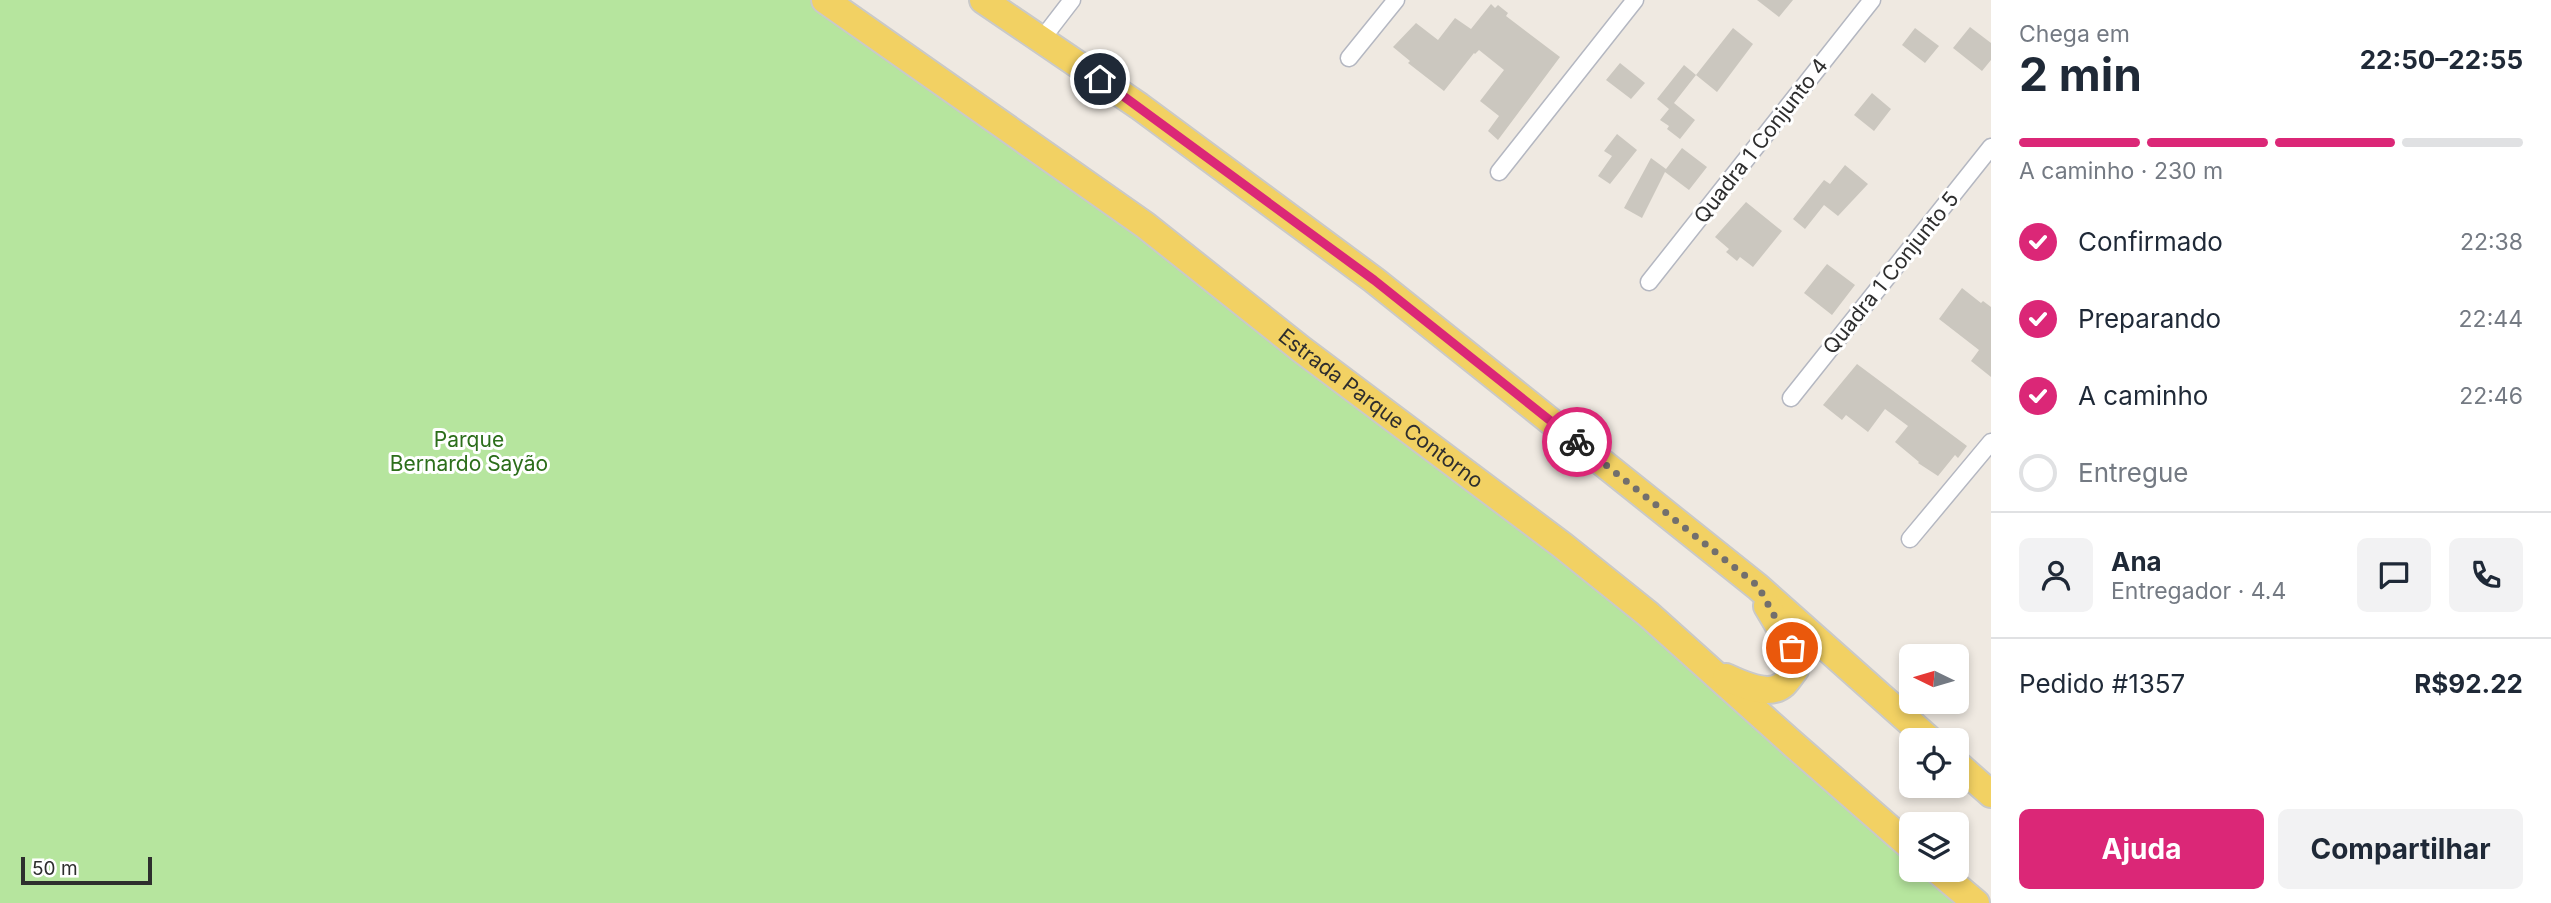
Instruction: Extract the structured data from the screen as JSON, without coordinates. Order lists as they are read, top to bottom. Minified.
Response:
{"streets":{"main road":["Estrada Parque Contorno"],"street":["Quadra 1 Conjunto 4","Quadra 1 Conjunto 5"]},"parks":["Parque Bernardo Sayão"],"scale_bar":"50 m","north":"left","page":{"heading":["2 min","Chega em","22:50–22:55"],"panel":["Ana","Entregador · 4.4","Pedido #1357","R$92.22"],"bar":"A caminho · 230 m","list":[["Confirmado","22:38"],["Preparando","22:44"],["A caminho","22:46"],"Entregue"],"buttons":["Ajuda","Compartilhar"],"scale":"50 m"}}
